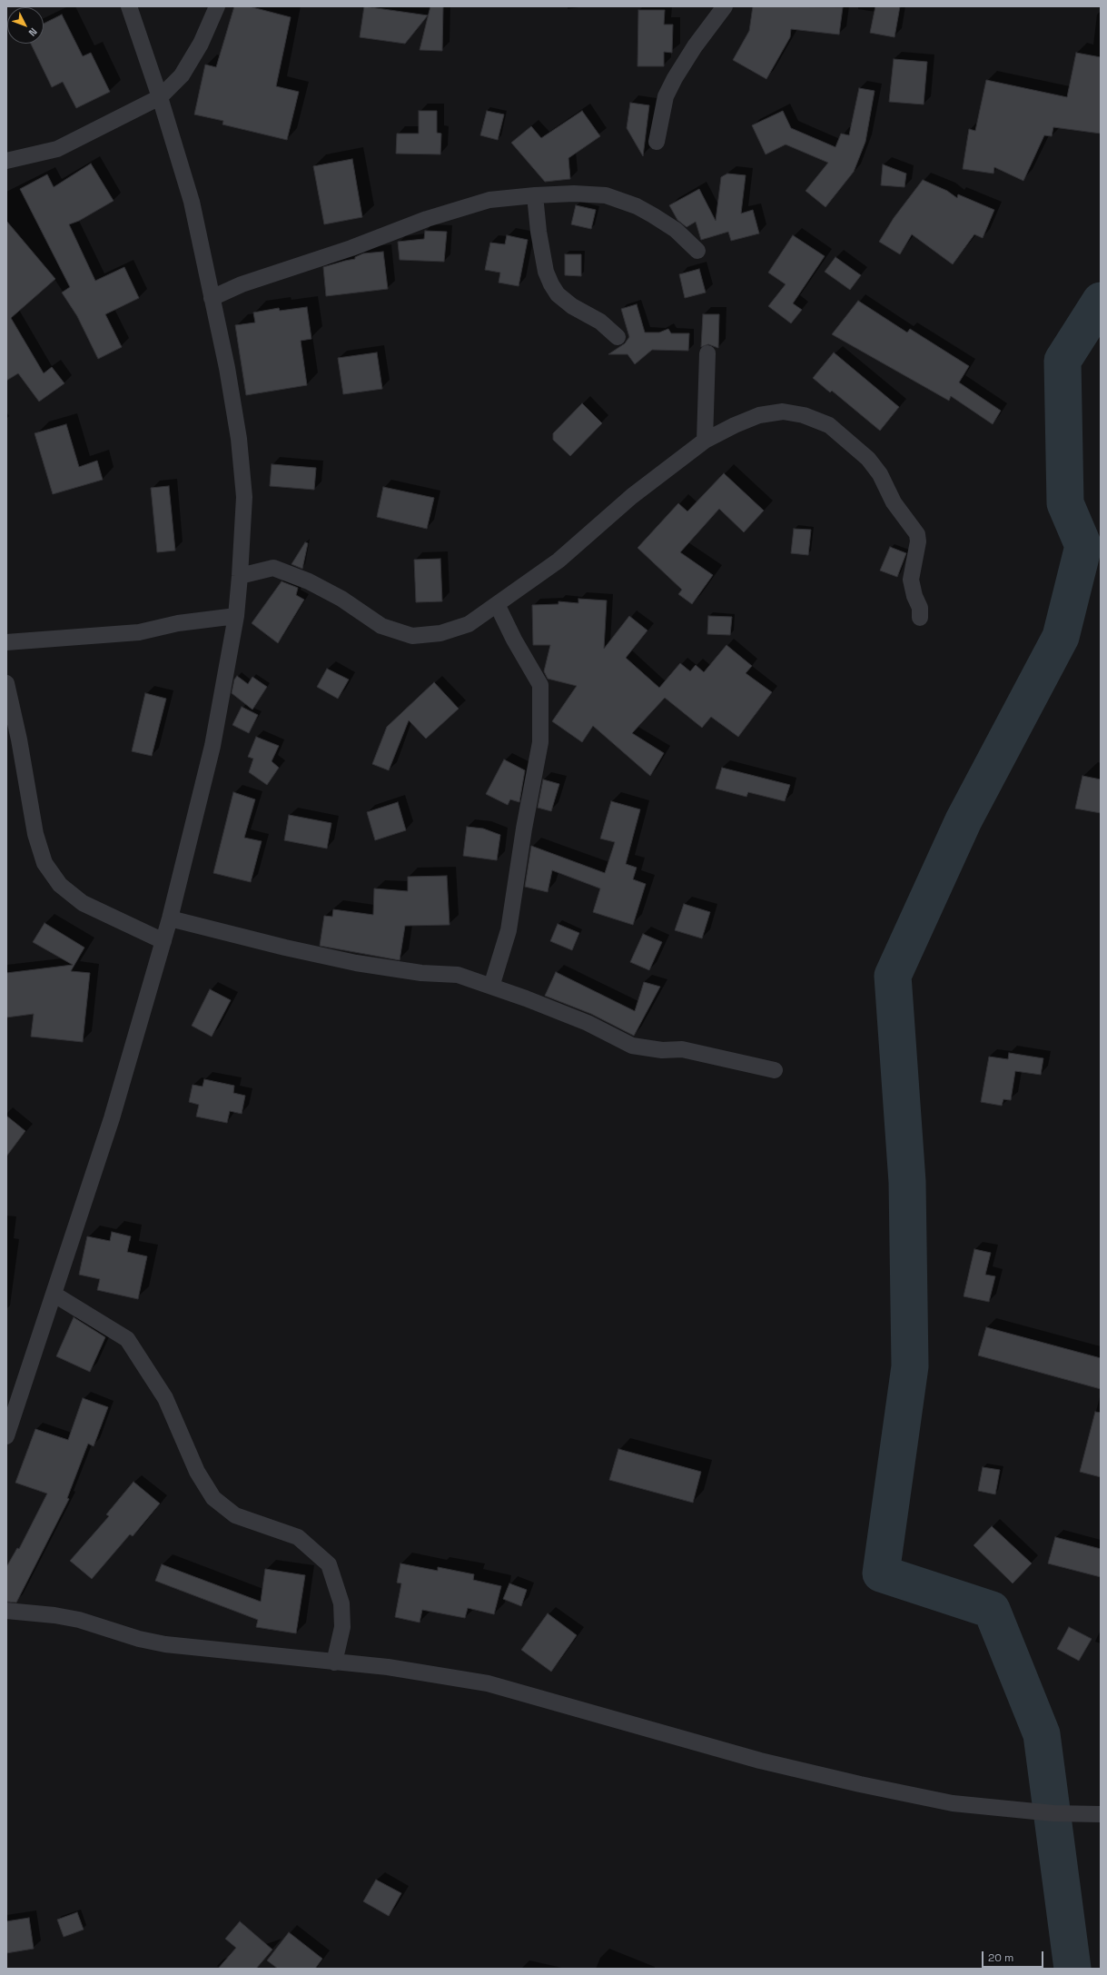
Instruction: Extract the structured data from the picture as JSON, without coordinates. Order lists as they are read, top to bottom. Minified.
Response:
{"scale_bar":"20 m","north":"bottom right"}
